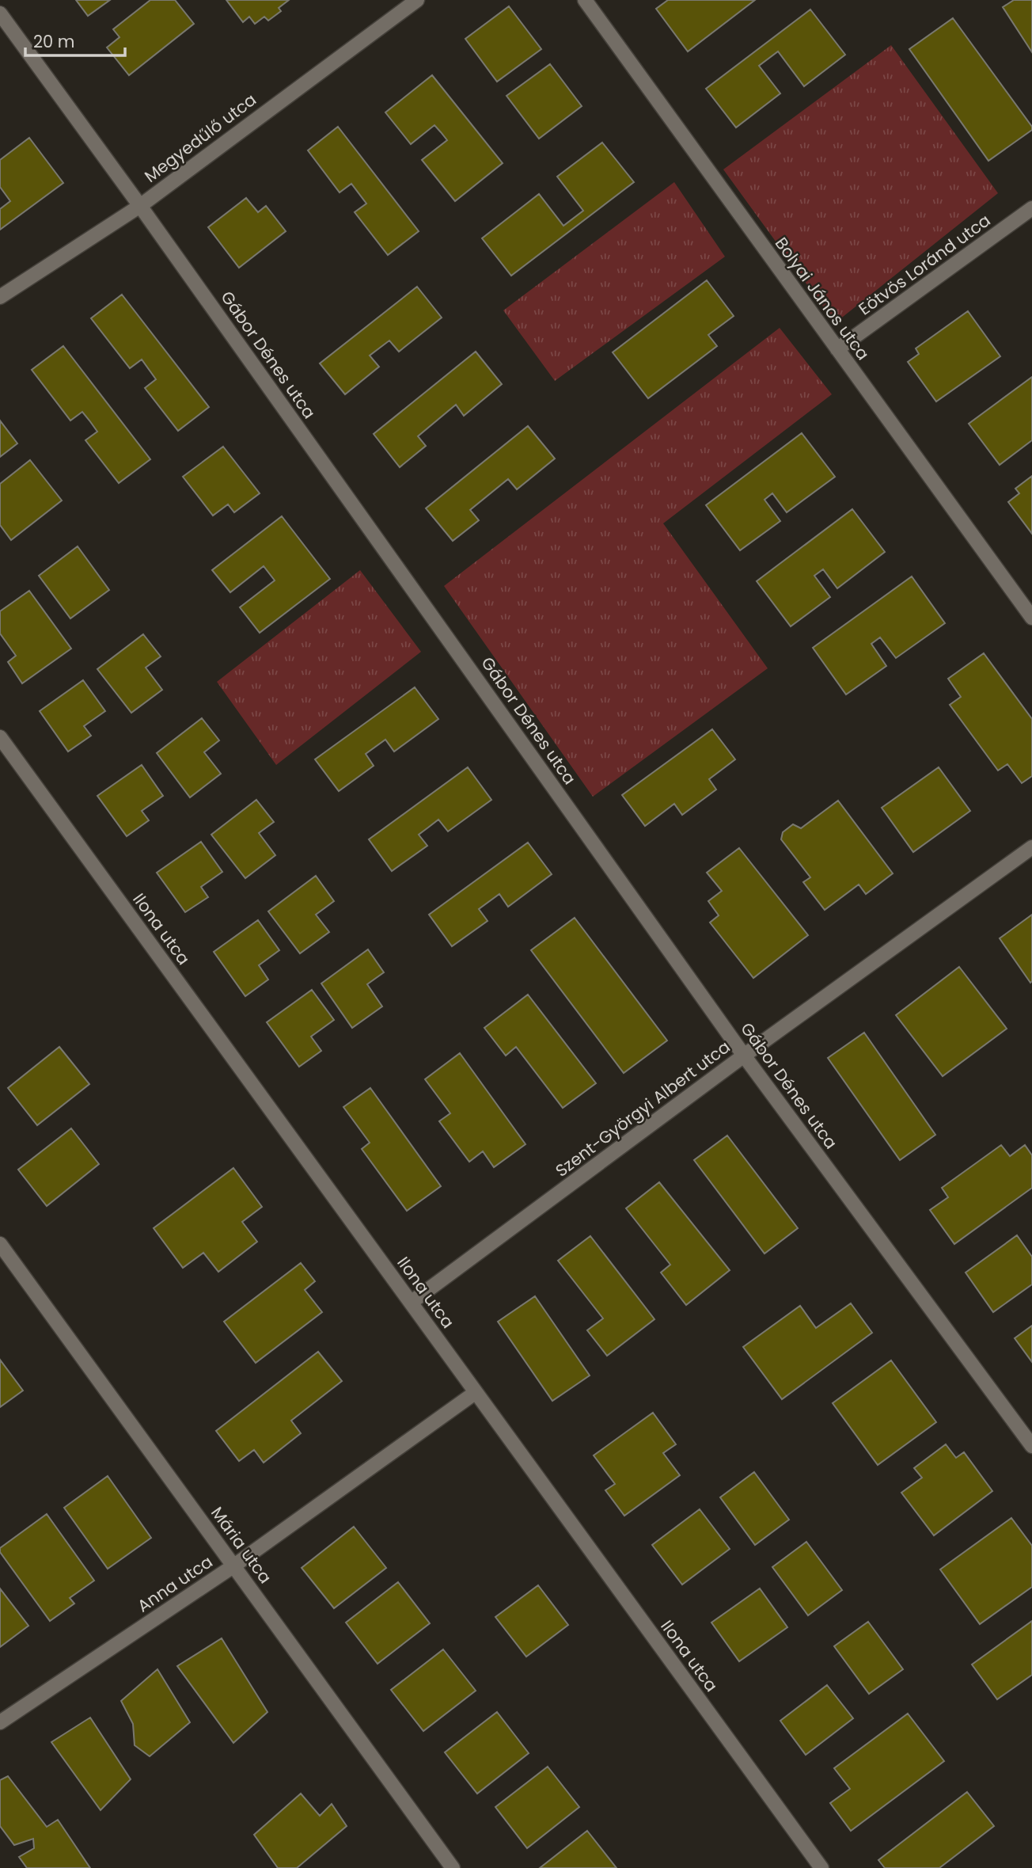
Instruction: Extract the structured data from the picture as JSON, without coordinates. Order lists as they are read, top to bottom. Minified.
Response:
{"streets":{"street":["Megyedűlő utca","Eötvös Loránd utca","Bolyai János utca","Gábor Dénes utca","Ilona utca","Szent-Györgyi Albert utca","Mária utca","Anna utca"]},"crossings":[["Megyedűlő utca","Gábor Dénes utca"],["Eötvös Loránd utca","Bolyai János utca"],["Gábor Dénes utca","Szent-Györgyi Albert utca"],["Ilona utca","Szent-Györgyi Albert utca"],["Ilona utca","Anna utca"],["Mária utca","Anna utca"]],"scale_bar":"20 m"}
